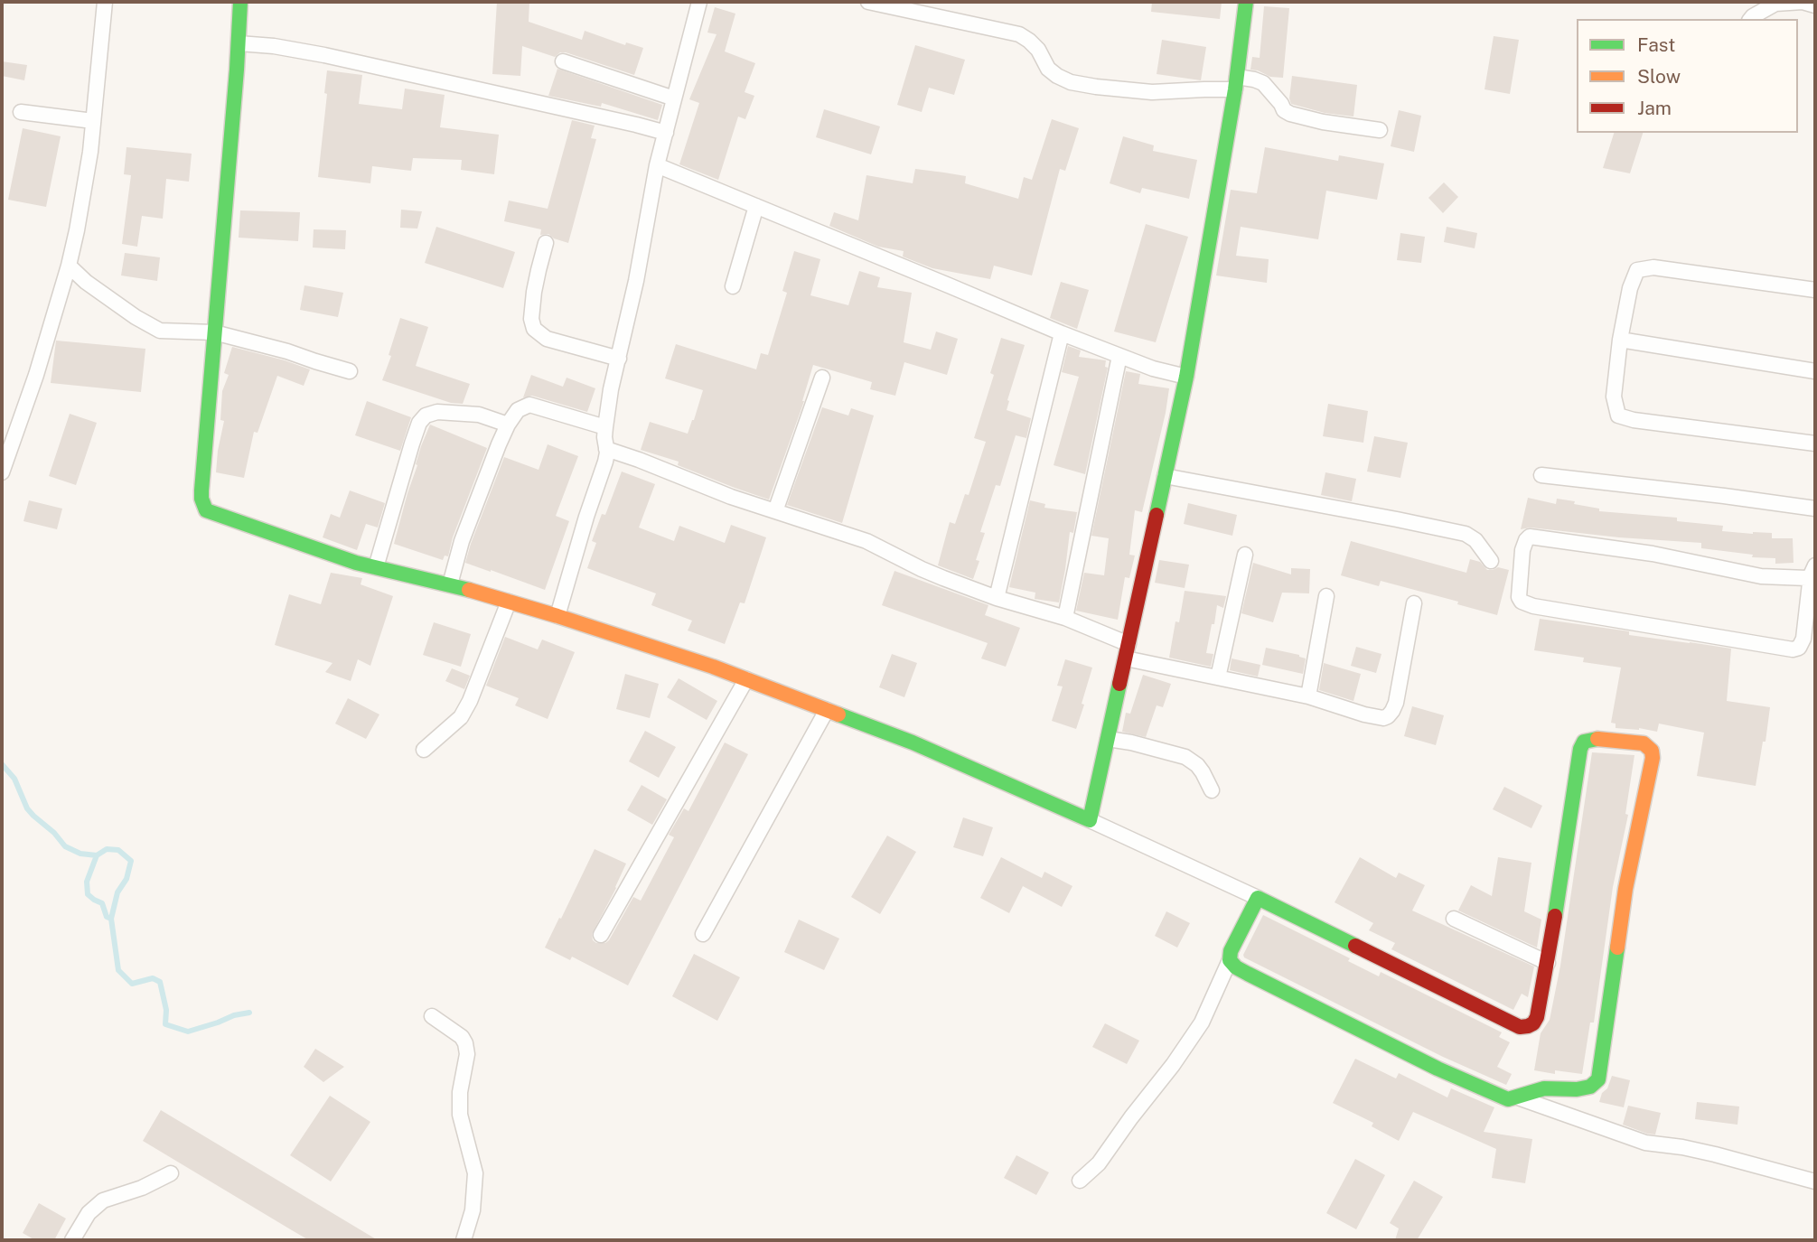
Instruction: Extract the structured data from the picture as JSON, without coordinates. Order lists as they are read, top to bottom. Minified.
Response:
{"legend":["Fast","Slow","Jam"]}
